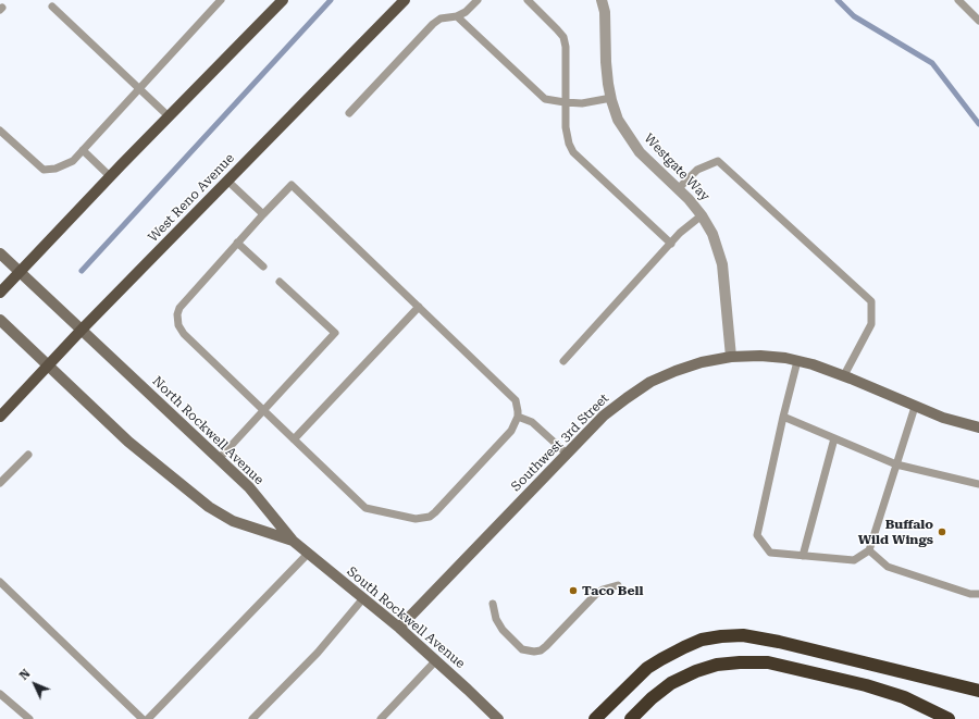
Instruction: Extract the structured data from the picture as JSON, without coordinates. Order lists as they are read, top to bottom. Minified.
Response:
{"streets":{"main road":["West Reno Avenue","North Rockwell Avenue","Southwest 3rd Street","South Rockwell Avenue"],"street":["Westgate Way"]},"crossings":[["Westgate Way","Southwest 3rd Street"],["West Reno Avenue","North Rockwell Avenue"],["North Rockwell Avenue","South Rockwell Avenue"],["Southwest 3rd Street","South Rockwell Avenue"]],"places":["Buffalo Wild Wings","Taco Bell"],"north":"top left"}
